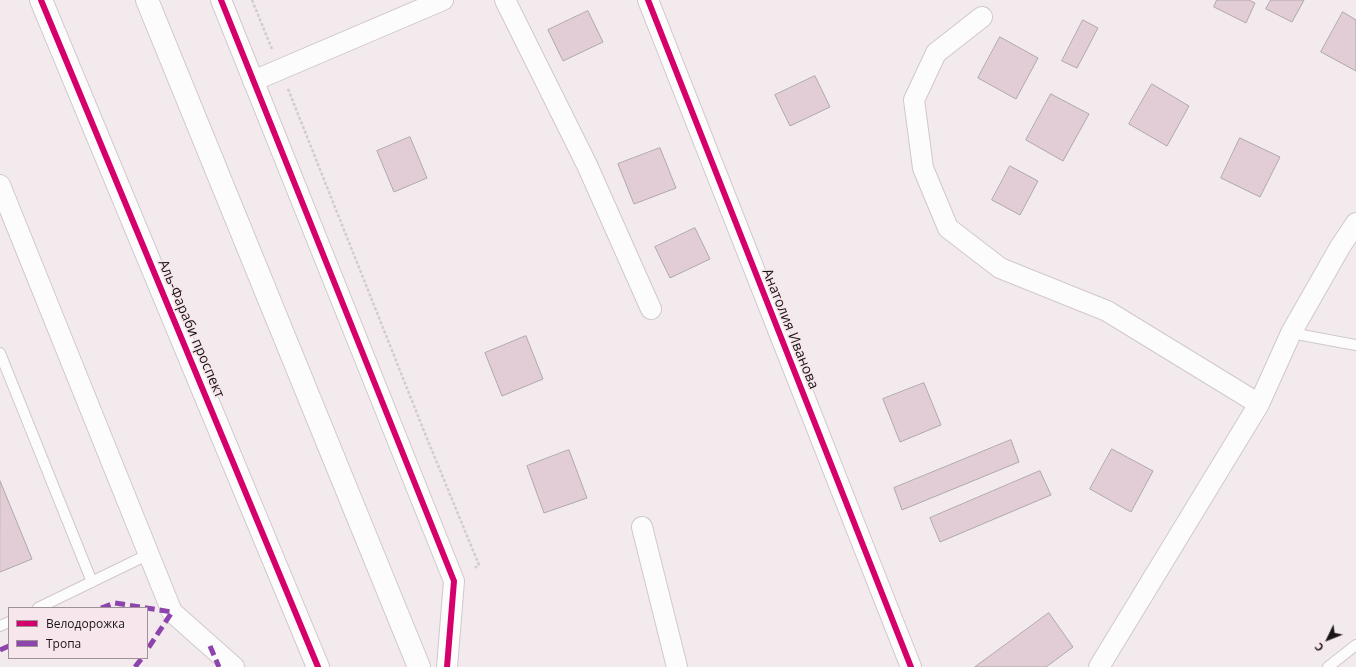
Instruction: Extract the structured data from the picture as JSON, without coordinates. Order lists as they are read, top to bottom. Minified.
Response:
{"streets":{"street":["Аль-Фараби проспект","Анатолия Иванова"]},"legend":["Велодорожка","Тропа"],"north":"bottom left"}
